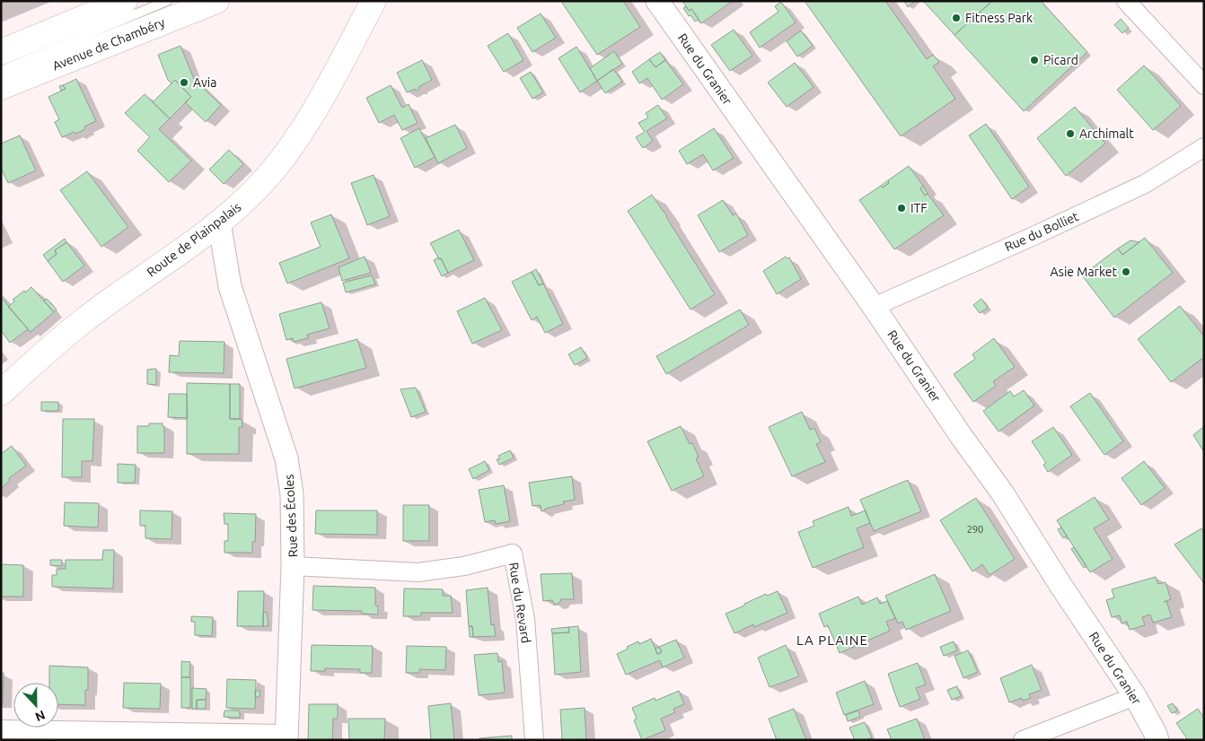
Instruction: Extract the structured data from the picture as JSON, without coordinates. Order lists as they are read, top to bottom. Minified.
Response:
{"streets":{"main road":["Avenue de Chambéry","Route de Plainpalais"],"street":["Rue du Granier","Rue du Bolliet","Rue des Écoles","Rue du Revard"]},"crossings":[["Rue du Granier","Rue du Bolliet"],["Route de Plainpalais","Rue des Écoles"],["Rue des Écoles","Rue du Revard"]],"districts":["LA PLAINE"],"places":["Fitness Park","Picard","Avia","Archimalt","ITF","Asie Market"],"house_numbers":["290"],"north":"bottom"}
